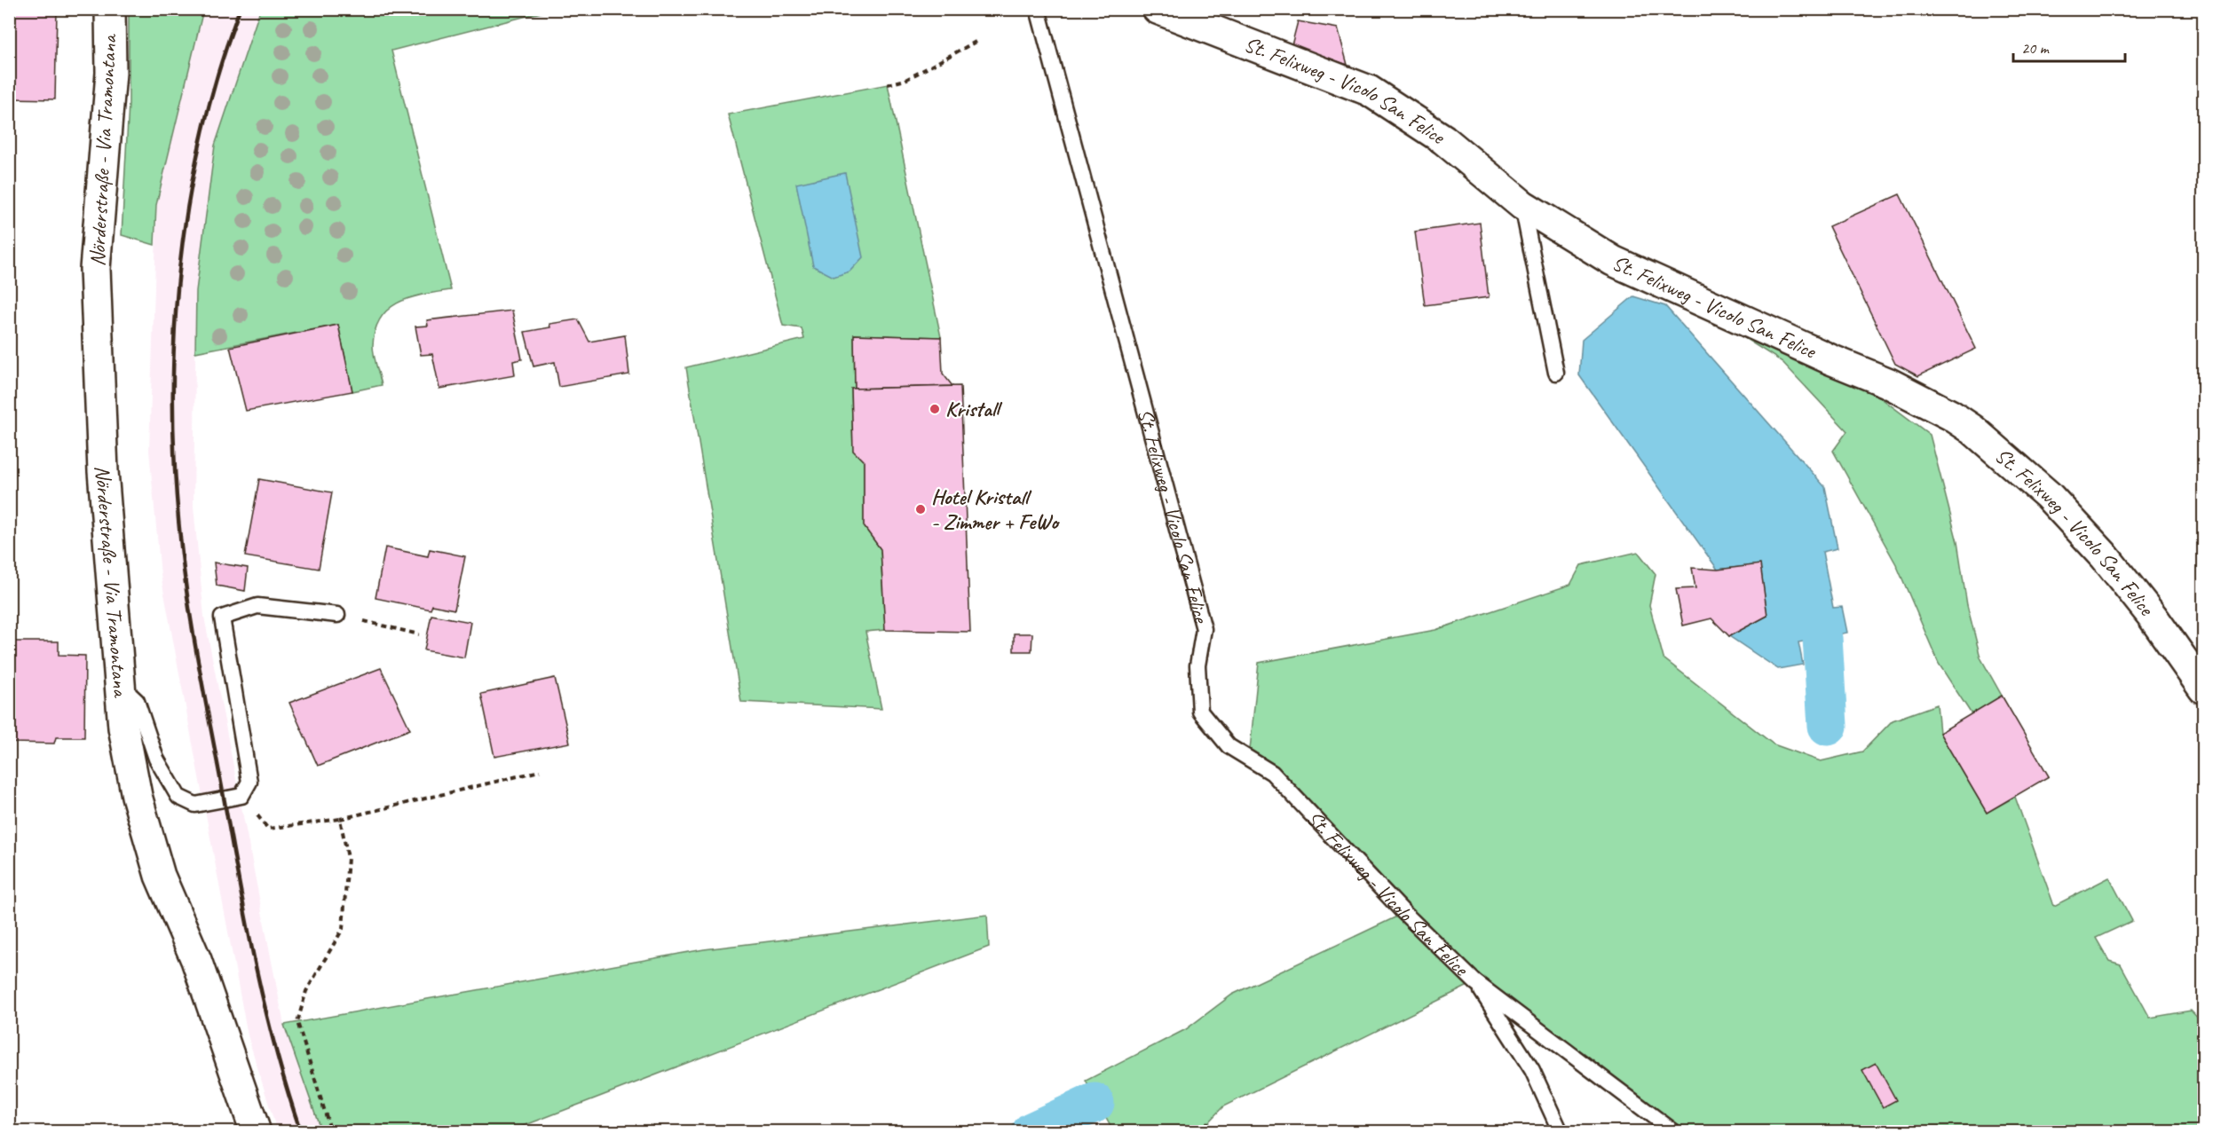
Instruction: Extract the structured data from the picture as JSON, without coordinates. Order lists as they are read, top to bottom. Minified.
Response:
{"streets":{"street":["St. Felixweg - Vicolo San Felice","Nörderstraße - Via Tramontana"]},"places":["Kristall","Hotel Kristall - Zimmer + FeWo"],"scale_bar":"20 m"}
